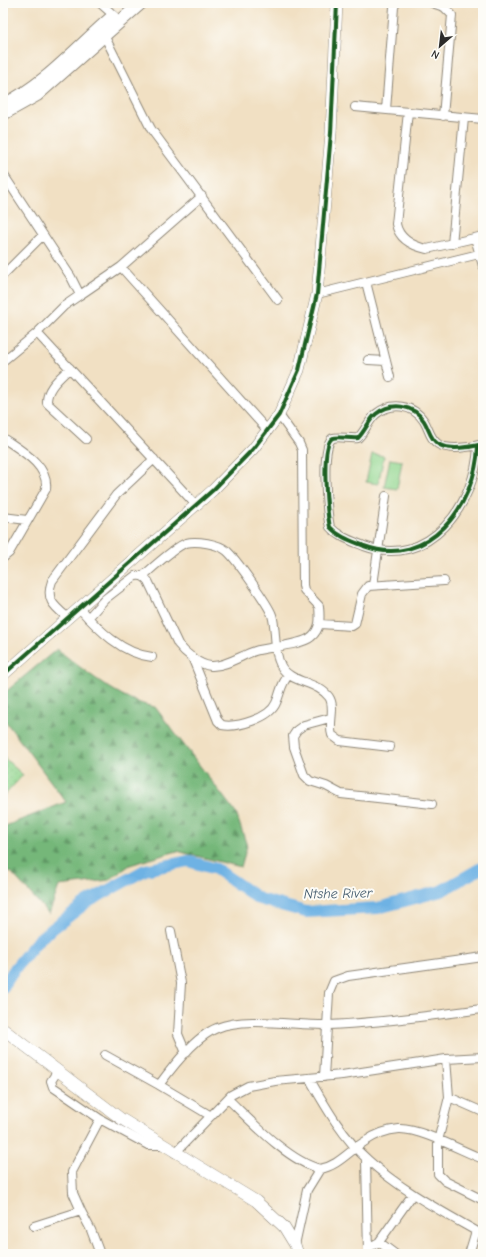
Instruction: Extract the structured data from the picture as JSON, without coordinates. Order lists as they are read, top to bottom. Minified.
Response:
{"water":["Ntshe River"],"north":"bottom left"}
